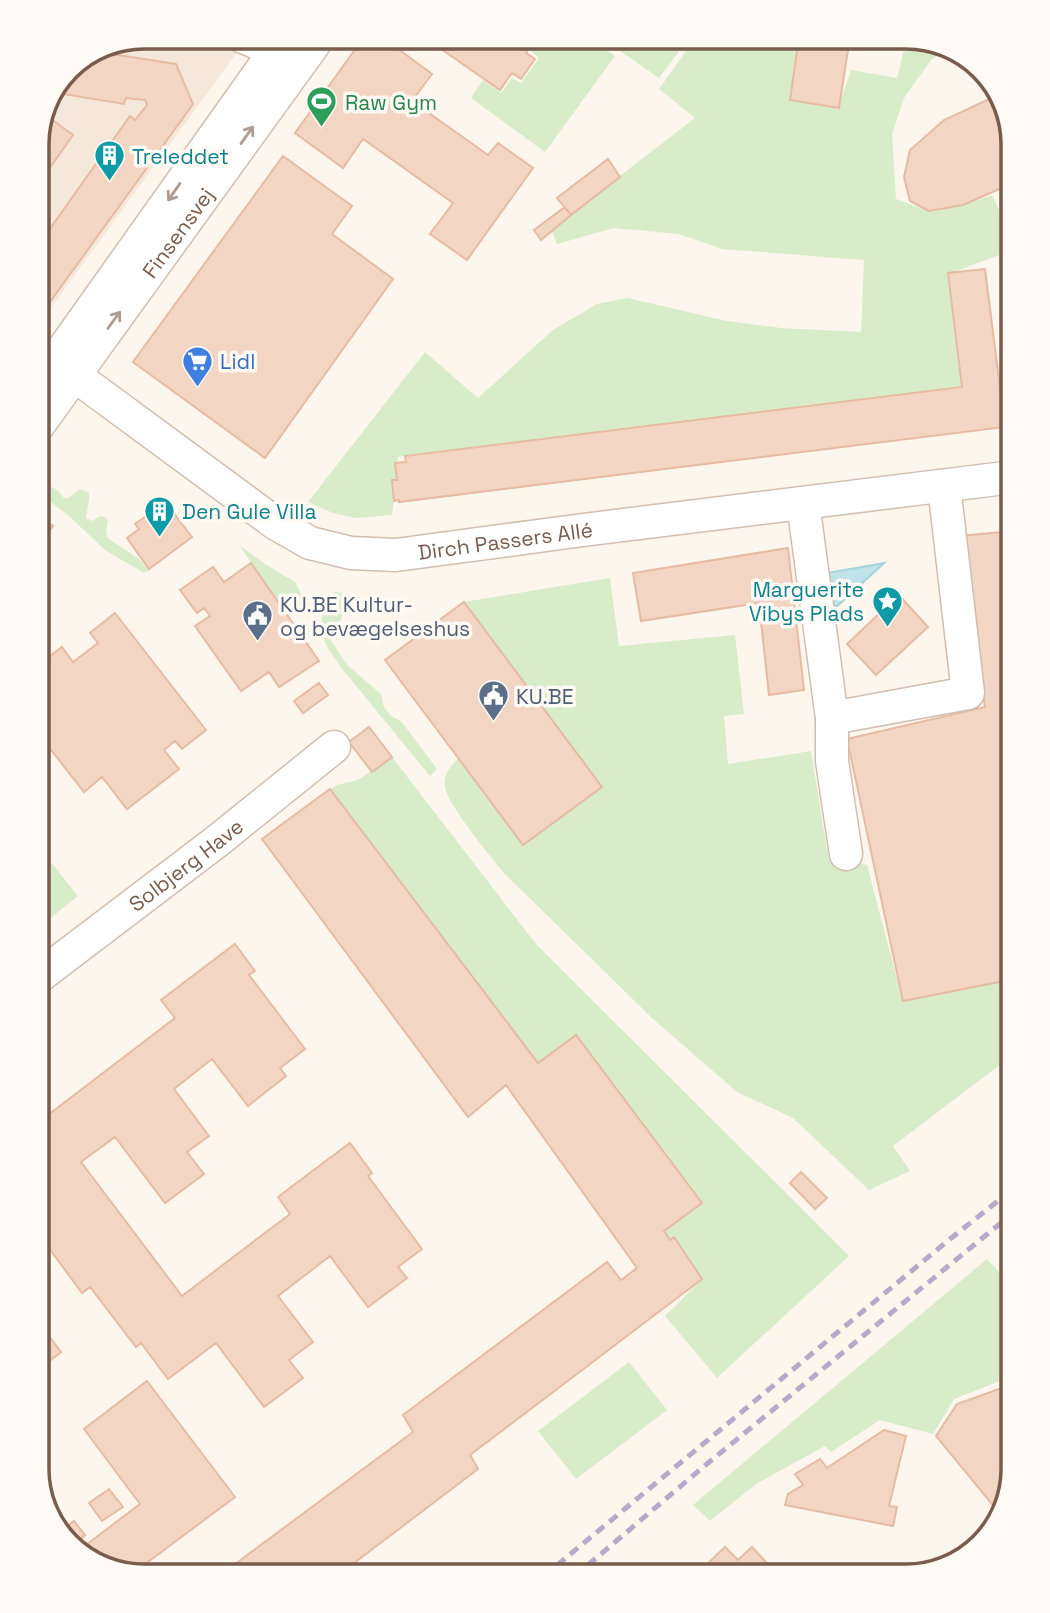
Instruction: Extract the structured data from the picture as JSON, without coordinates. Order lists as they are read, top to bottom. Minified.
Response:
{"streets":{"street":["Finsensvej","Dirch Passers Allé","Solbjerg Have"]},"crossings":[["Finsensvej","Dirch Passers Allé"]],"places":{"sports":["Raw Gym"],"building":["Treleddet","Den Gule Villa"],"supermarket":["Lidl"],"place":["Marguerite Vibys Plads"],"public building":["KU.BE Kultur- og bevægelseshus","KU.BE"]}}
